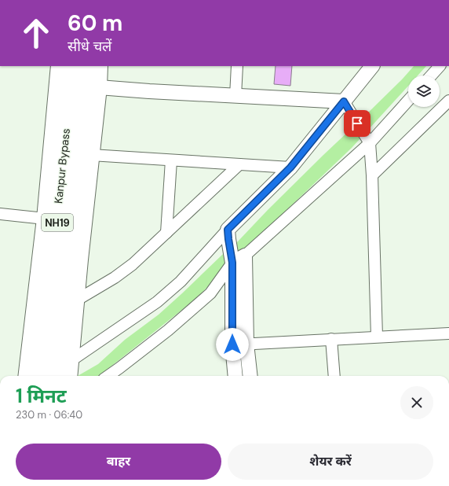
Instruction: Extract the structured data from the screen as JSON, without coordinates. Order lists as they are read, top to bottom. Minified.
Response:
{"streets":{"highway":["Kanpur Bypass","NH19"]},"page":{"turn":["60 m","सीधे चलें"],"heading":["1 मिनट","230 m · 06:40"],"buttons":["बाहर","शेयर करें"]}}
